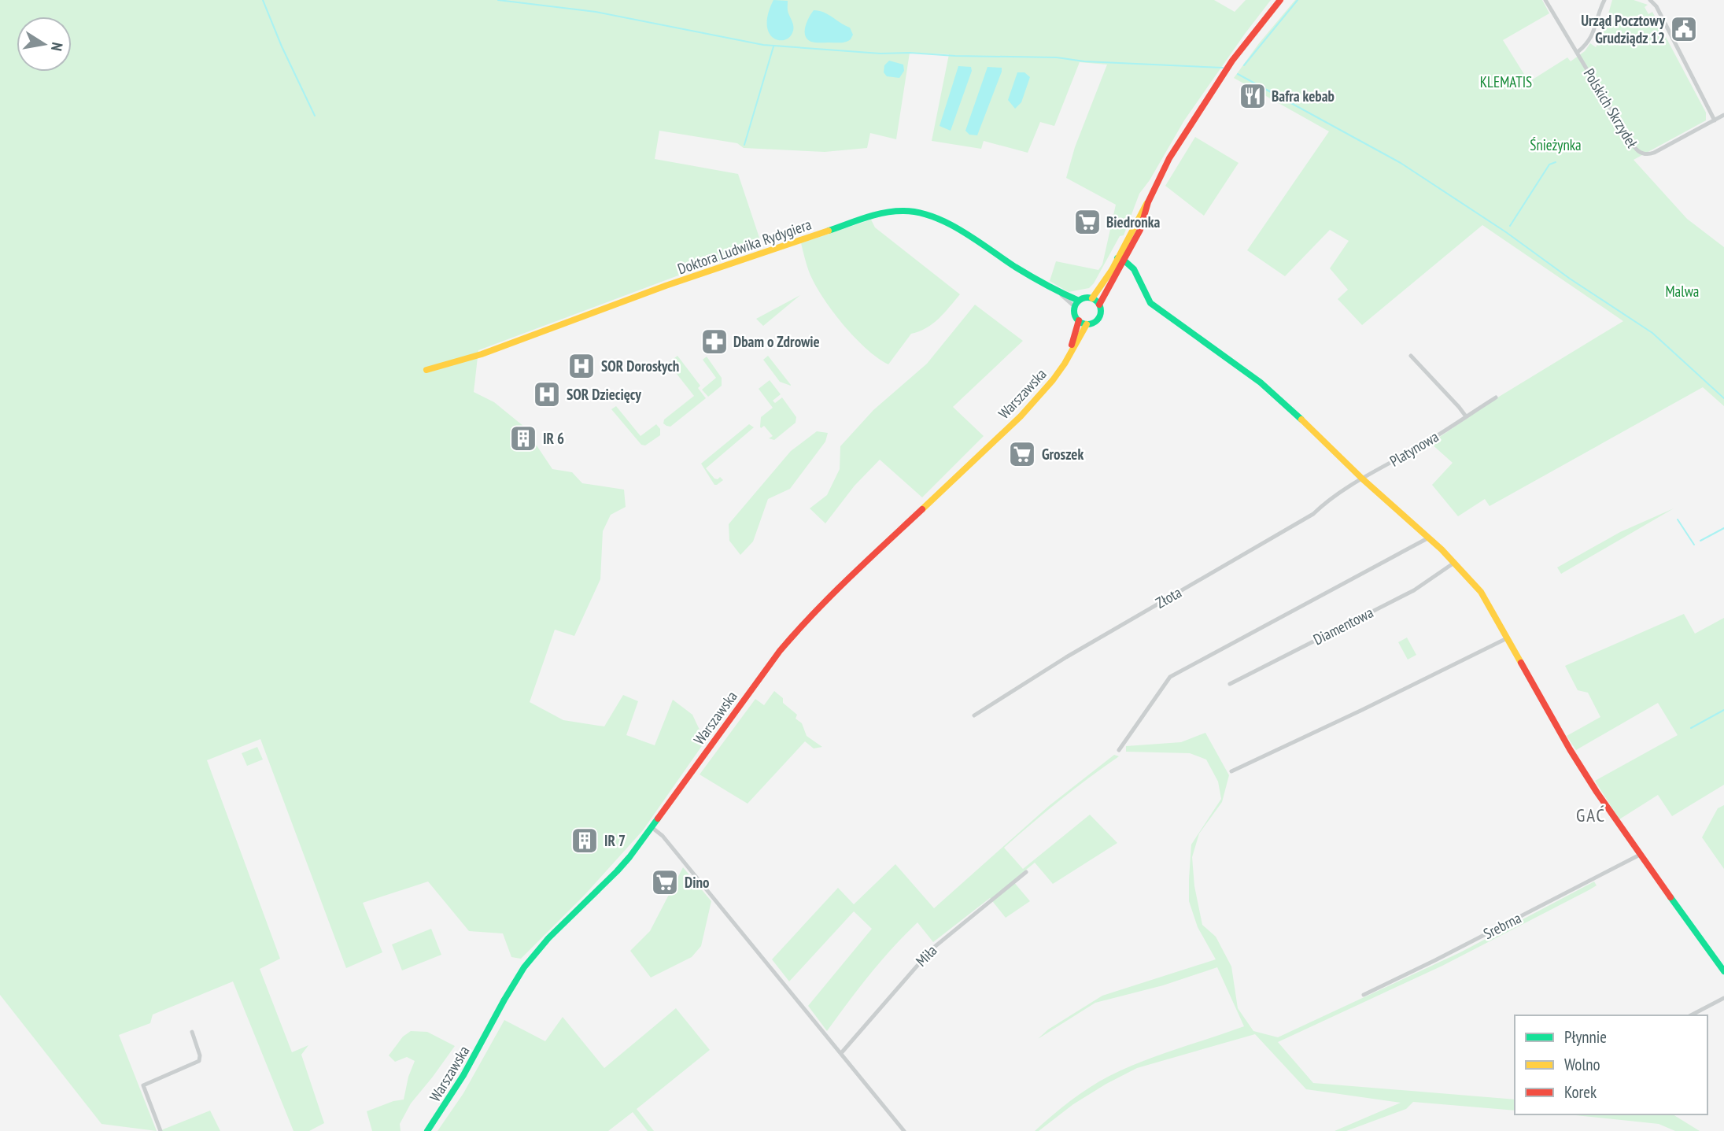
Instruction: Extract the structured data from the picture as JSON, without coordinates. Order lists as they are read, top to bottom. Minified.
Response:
{"streets":{"street":["Polskich Skrzydeł","Doktora Ludwika Rydygiera","Warszawska","Platynowa","Złota","Diamentowa","Srebrna","Miła"]},"crossings":[["Doktora Ludwika Rydygiera","Warszawska"],["Platynowa","Złota"]],"districts":["GAĆ"],"parks":["KLEMATIS","Śnieżynka","Malwa"],"places":{"public building":["Urząd Pocztowy Grudziądz 12"],"restaurant":["Bafra kebab"],"supermarket":["Biedronka","Groszek","Dino"],"pharmacy":["Dbam o Zdrowie"],"hospital":["SOR Dorosłych","SOR Dziecięcy"],"building":["IR 6","IR 7"]},"legend":["Płynnie","Wolno","Korek"],"north":"right"}
